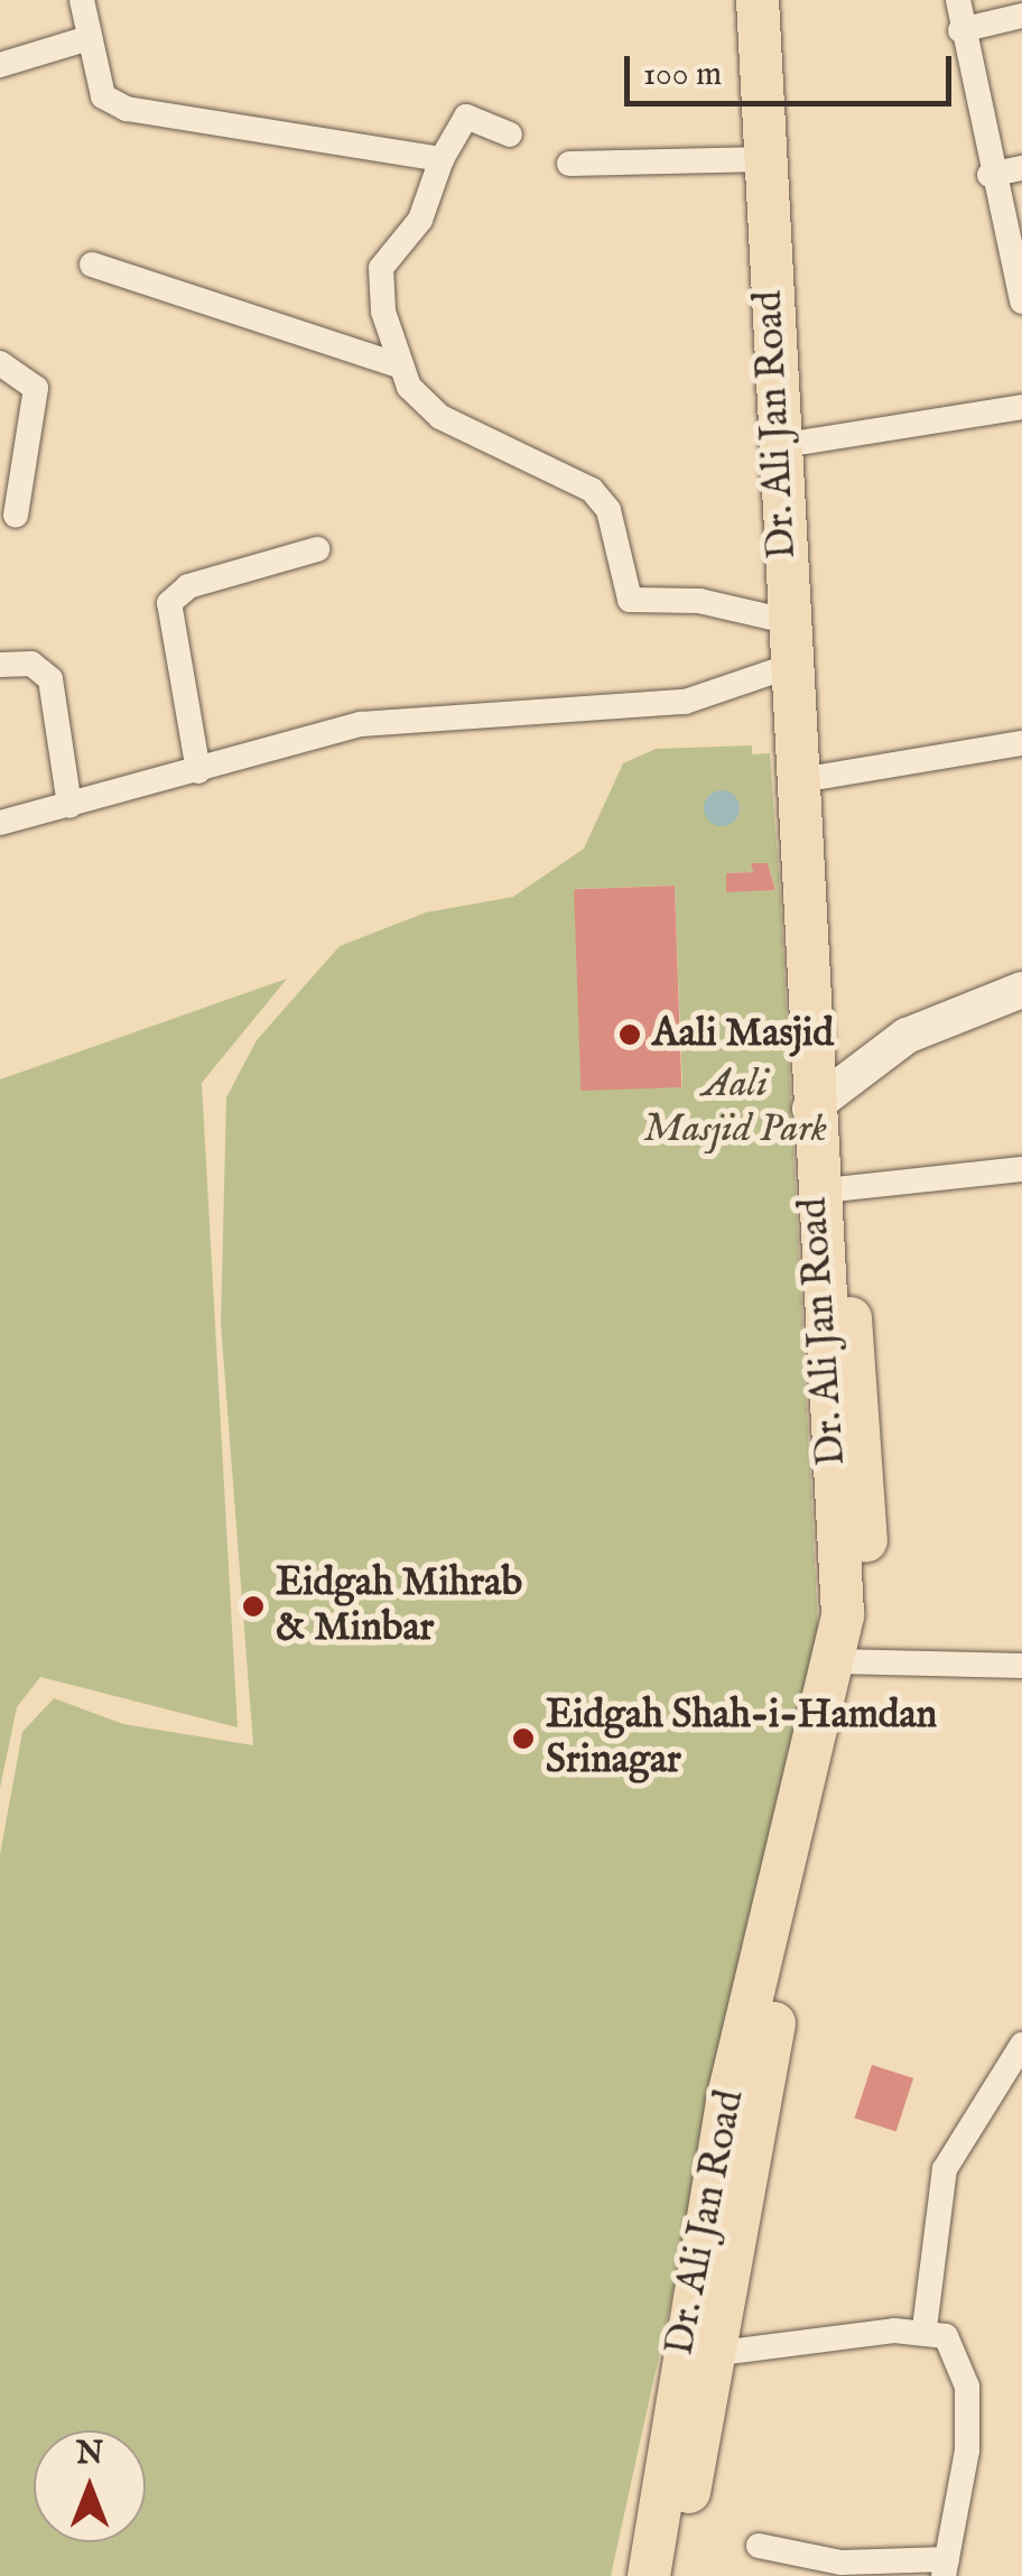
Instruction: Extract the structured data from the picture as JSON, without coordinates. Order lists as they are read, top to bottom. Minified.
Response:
{"streets":{"main road":["Dr. Ali Jan Road"]},"parks":["Aali Masjid Park"],"places":["Aali Masjid","Eidgah Mihrab & Minbar","Eidgah Shah-i-Hamdan Srinagar"],"scale_bar":"100 m","north":"top"}
